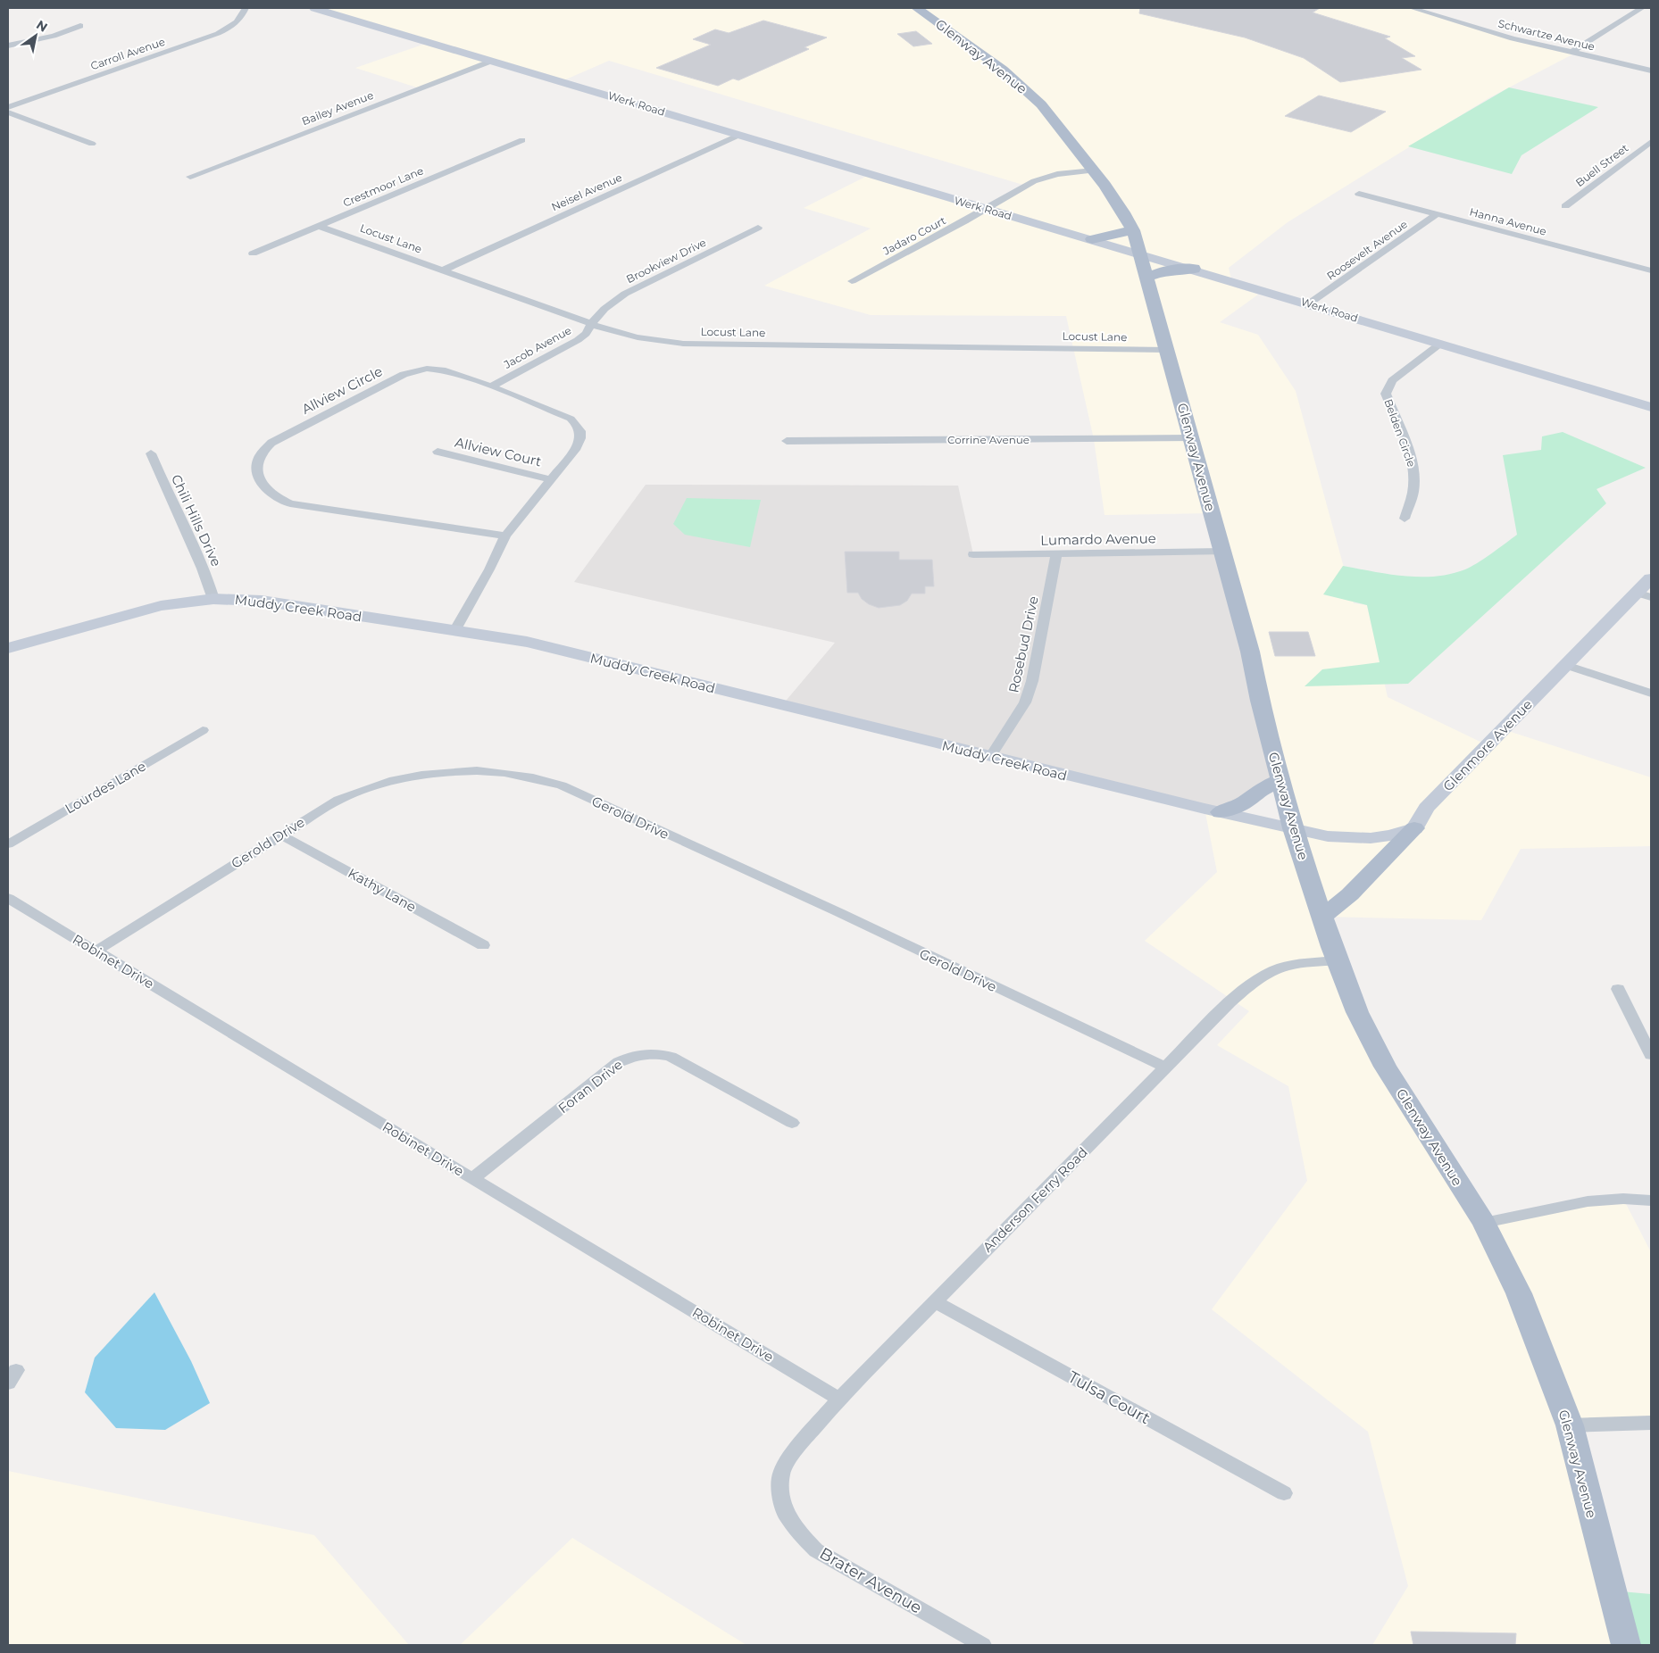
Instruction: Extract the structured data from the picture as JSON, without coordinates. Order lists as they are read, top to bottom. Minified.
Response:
{"streets":{"main road":["Glenway Avenue"],"street":["Schwartze Avenue","Carroll Avenue","Werk Road","Bailey Avenue","Buell Street","Crestmoor Lane","Neisel Avenue","Hanna Avenue","Jadaro Court","Locust Lane","Roosevelt Avenue","Brookview Drive","Jacob Avenue","Allview Circle","Belden Circle","Corrine Avenue","Allview Court","Chili Hills Drive","Lumardo Avenue","Muddy Creek Road","Rosebud Drive","Glenmore Avenue","Lourdes Lane","Gerold Drive","Kathy Lane","Robinet Drive","Foran Drive","Anderson Ferry Road","Tulsa Court","Brater Avenue"]},"crossings":[["Glenway Avenue","Werk Road"],["Glenway Avenue","Jadaro Court"],["Glenway Avenue","Locust Lane"],["Glenway Avenue","Corrine Avenue"],["Glenway Avenue","Lumardo Avenue"],["Glenway Avenue","Muddy Creek Road"],["Glenway Avenue","Anderson Ferry Road"],["Werk Road","Bailey Avenue"],["Werk Road","Neisel Avenue"],["Werk Road","Jadaro Court"],["Werk Road","Roosevelt Avenue"],["Werk Road","Belden Circle"],["Crestmoor Lane","Locust Lane"],["Neisel Avenue","Locust Lane"],["Hanna Avenue","Roosevelt Avenue"],["Locust Lane","Brookview Drive"],["Locust Lane","Jacob Avenue"],["Brookview Drive","Jacob Avenue"],["Jacob Avenue","Allview Circle"],["Allview Circle","Allview Court"],["Allview Circle","Muddy Creek Road"],["Chili Hills Drive","Muddy Creek Road"],["Lumardo Avenue","Rosebud Drive"],["Muddy Creek Road","Rosebud Drive"],["Gerold Drive","Kathy Lane"],["Gerold Drive","Robinet Drive"],["Gerold Drive","Anderson Ferry Road"],["Robinet Drive","Foran Drive"],["Robinet Drive","Anderson Ferry Road"],["Anderson Ferry Road","Tulsa Court"],["Anderson Ferry Road","Brater Avenue"]],"north":"top right"}
